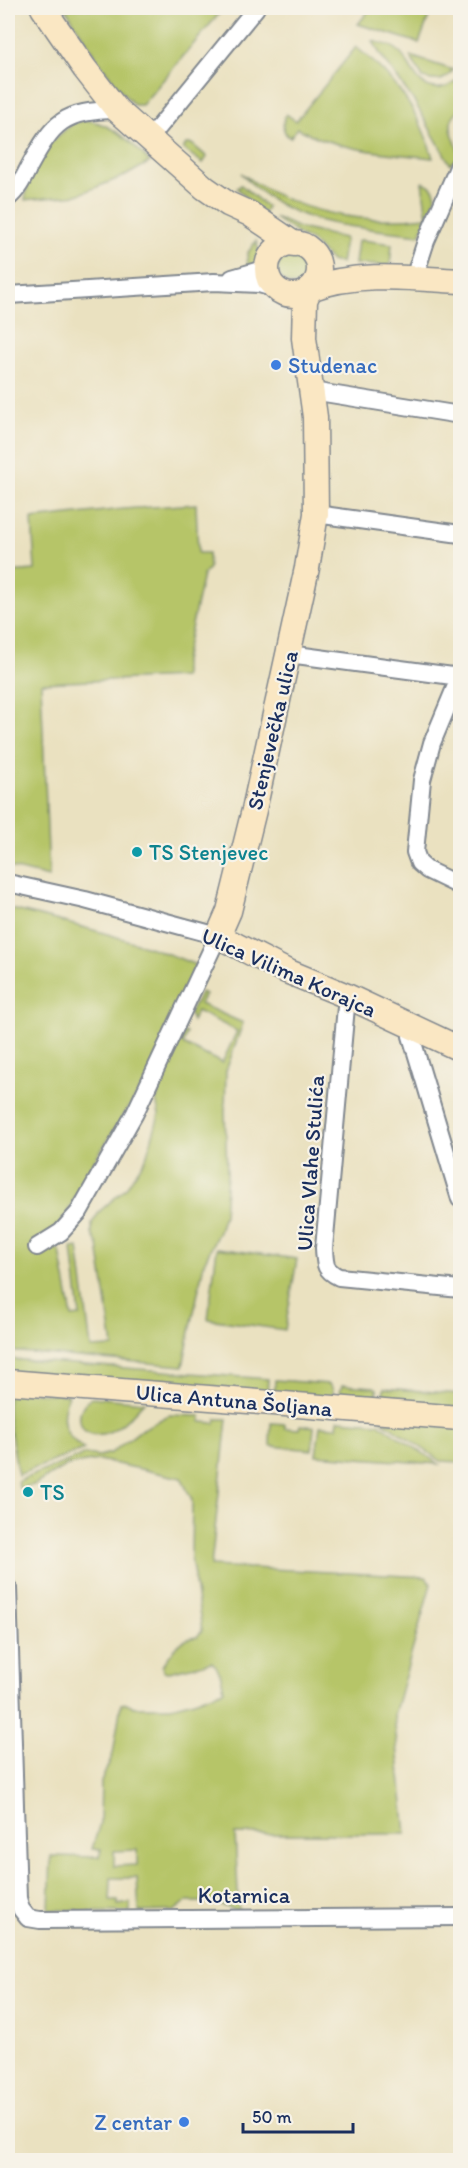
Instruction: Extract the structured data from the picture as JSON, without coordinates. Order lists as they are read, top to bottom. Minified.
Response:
{"streets":{"street":["Stenjevečka ulica","Ulica Vilima Korajca","Ulica Vlahe Stulića","Ulica Antuna Šoljana","Kotarnica"]},"crossings":[["Stenjevečka ulica","Ulica Vilima Korajca"],["Ulica Vilima Korajca","Ulica Vlahe Stulića"]],"places":["Studenac","TS Stenjevec","TS","Z centar"],"scale_bar":"50 m"}
